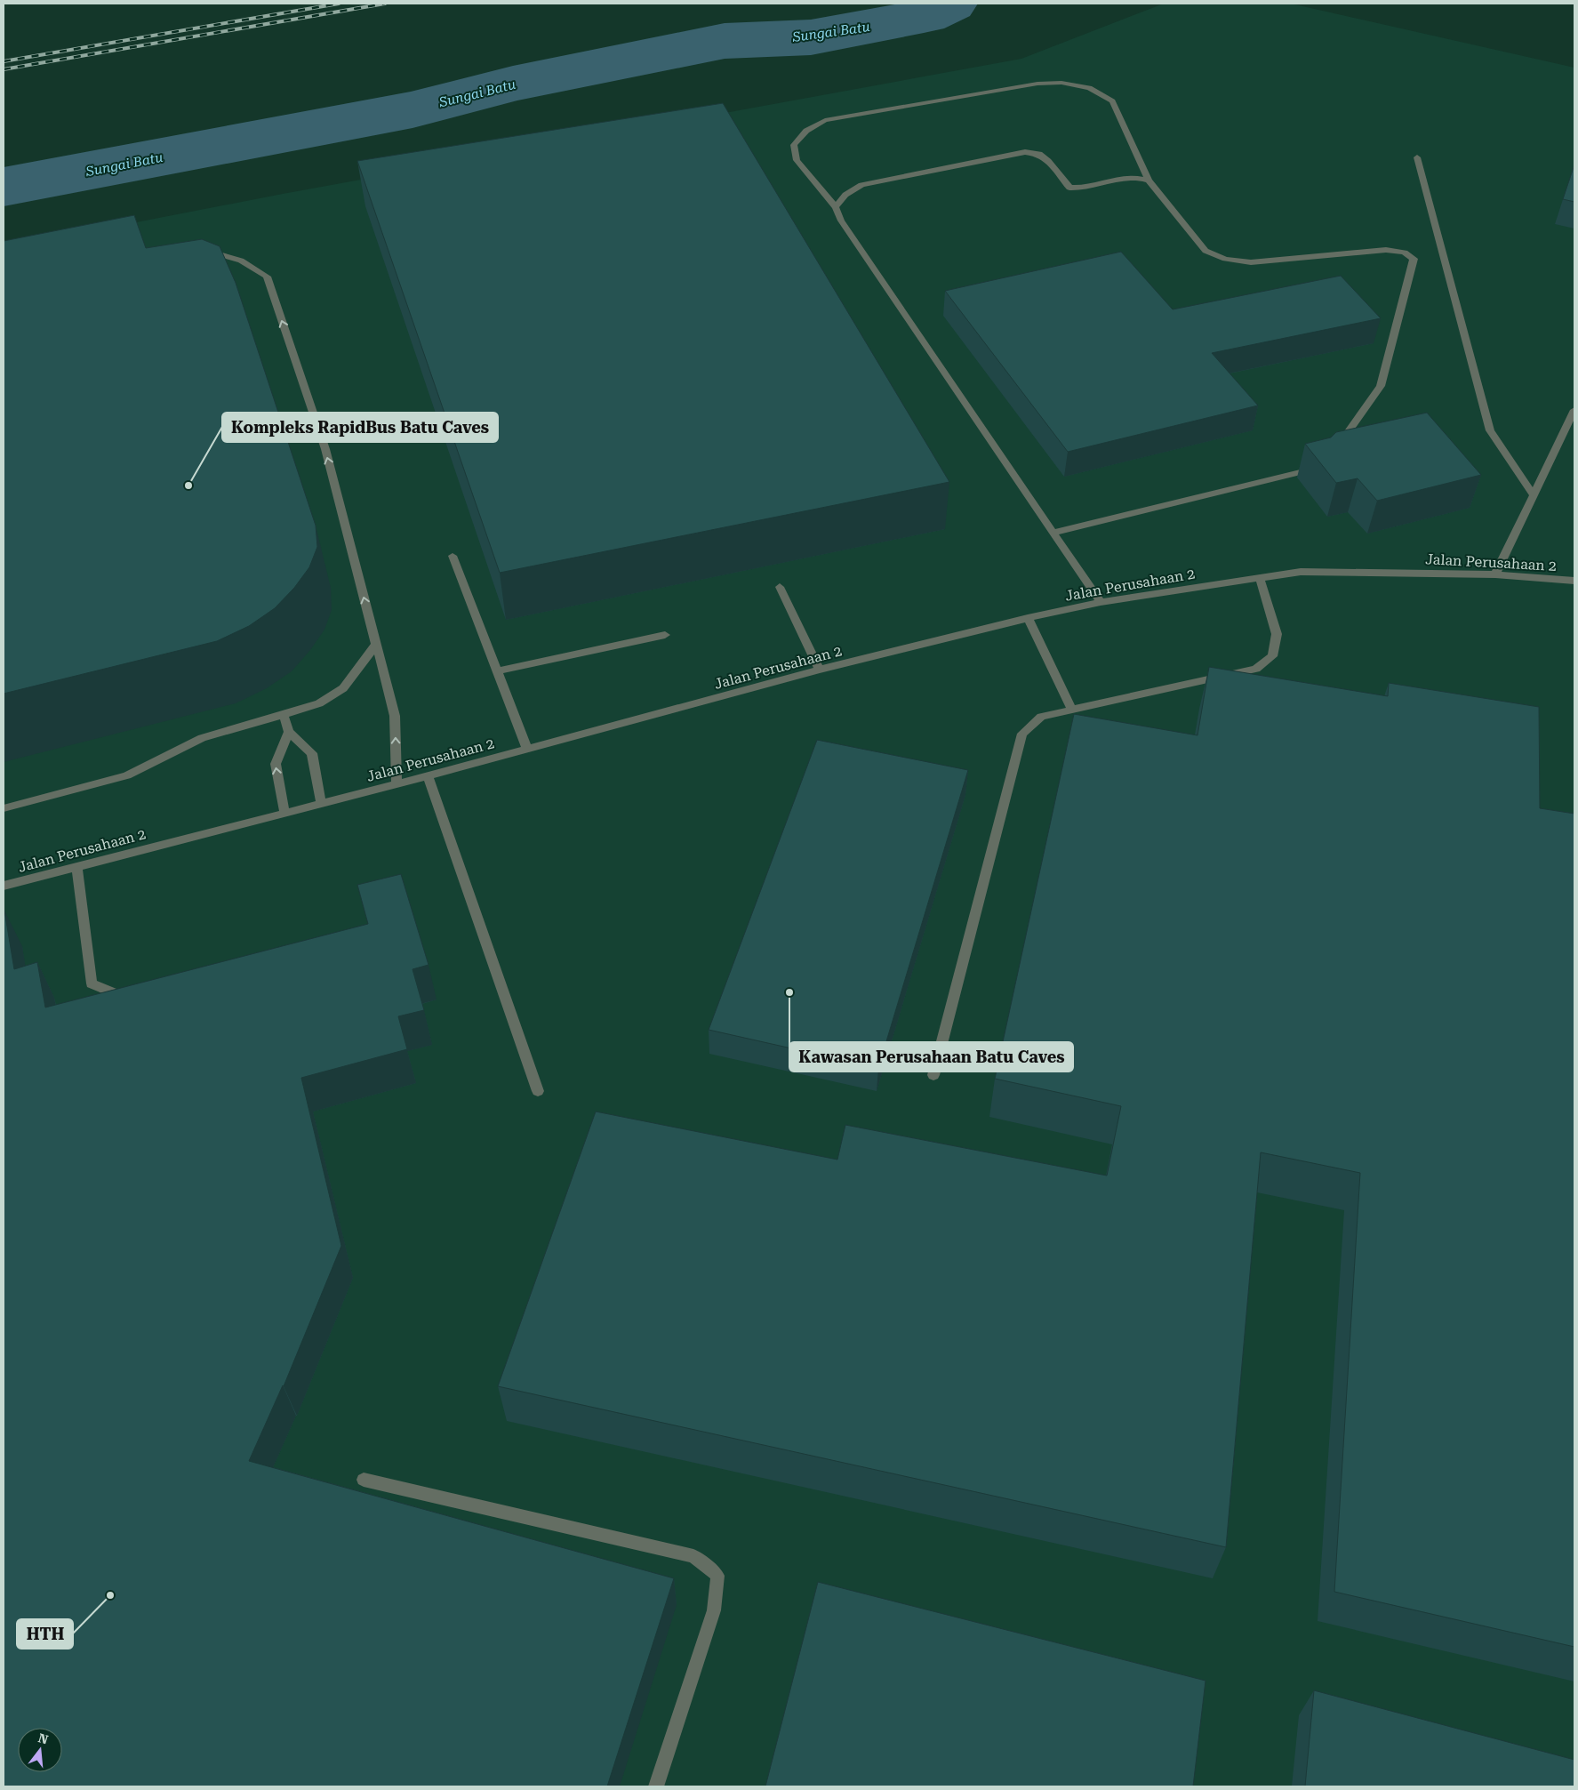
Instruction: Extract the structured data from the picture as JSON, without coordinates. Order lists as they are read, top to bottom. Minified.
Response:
{"streets":{"street":["Jalan Perusahaan 2"]},"water":["Sungai Batu"],"places":["Kompleks RapidBus Batu Caves","Kawasan Perusahaan Batu Caves","HTH"],"north":"top"}
